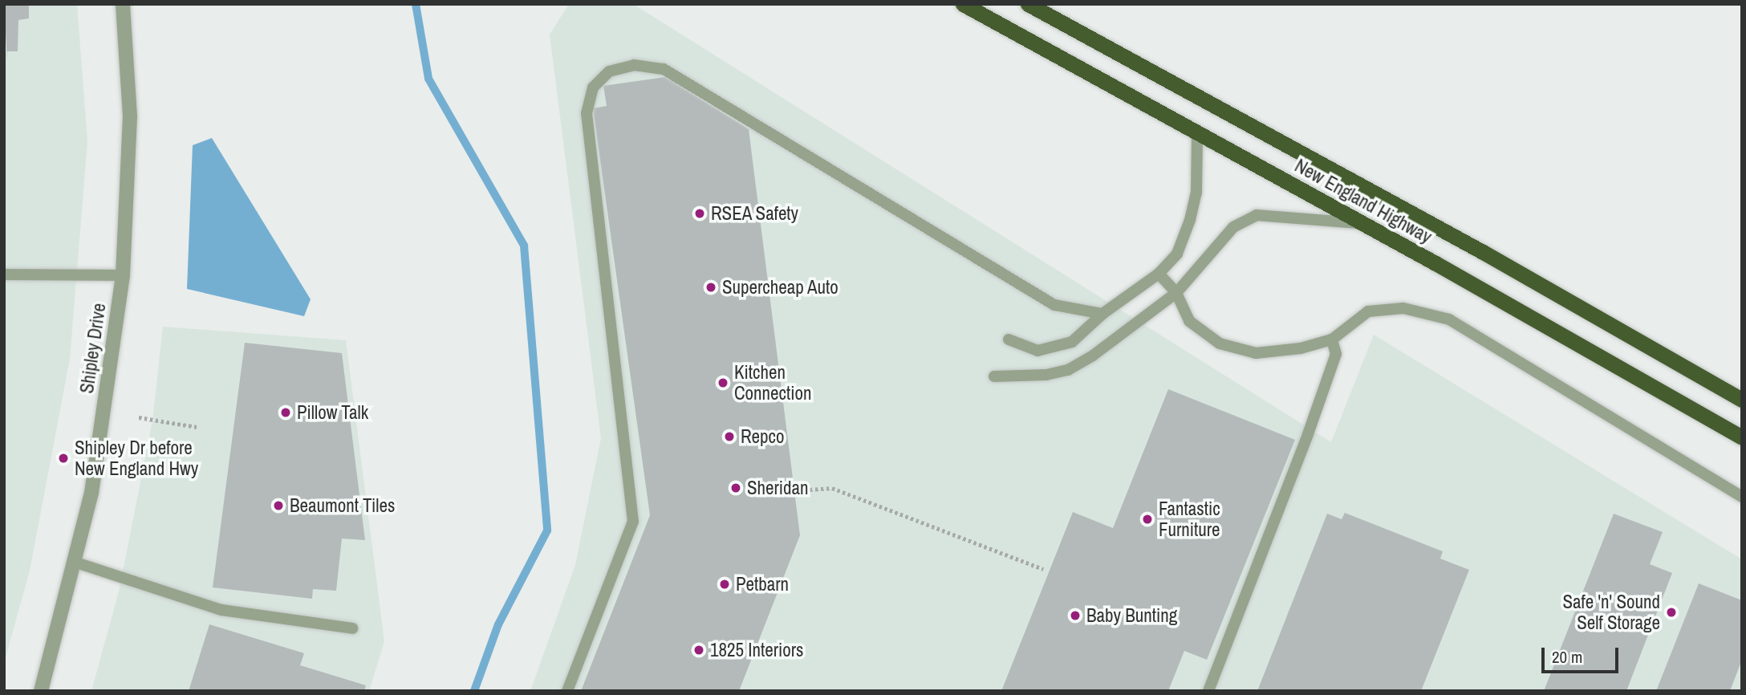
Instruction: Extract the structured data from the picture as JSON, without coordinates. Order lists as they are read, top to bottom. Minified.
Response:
{"streets":{"highway":["New England Highway"],"street":["Shipley Drive"]},"places":["RSEA Safety","Supercheap Auto","Kitchen Connection","Pillow Talk","Repco","Shipley Dr before New England Hwy","Sheridan","Beaumont Tiles","Fantastic Furniture","Petbarn","Safe 'n' Sound Self Storage","Baby Bunting","1825 Interiors"],"scale_bar":"20 m"}
